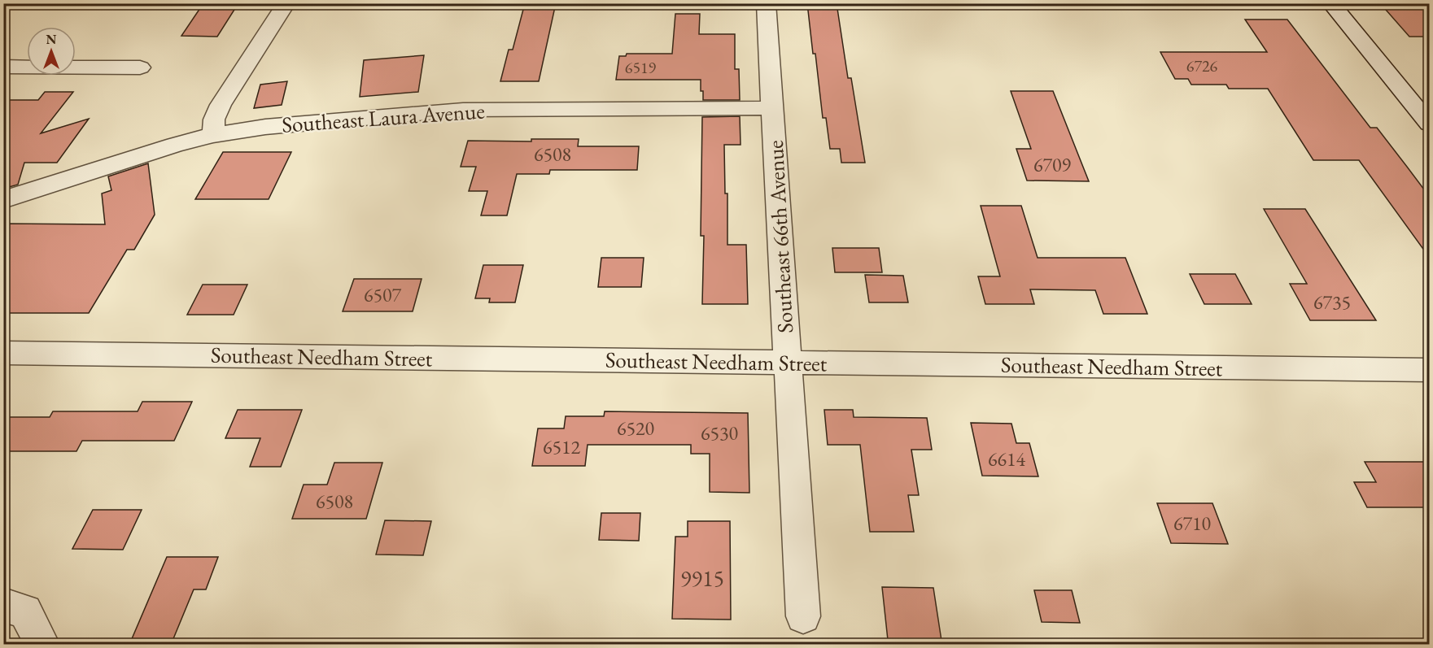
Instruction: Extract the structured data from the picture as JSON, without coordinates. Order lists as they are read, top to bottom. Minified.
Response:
{"streets":{"street":["Southeast Laura Avenue","Southeast 66th Avenue","Southeast Needham Street"]},"crossings":[["Southeast Laura Avenue","Southeast 66th Avenue"],["Southeast 66th Avenue","Southeast Needham Street"]],"house_numbers":["6726","6519","6508","6709","6507","6735","6520","6530","6512","6614","6508","6710","9915"],"north":"top"}
